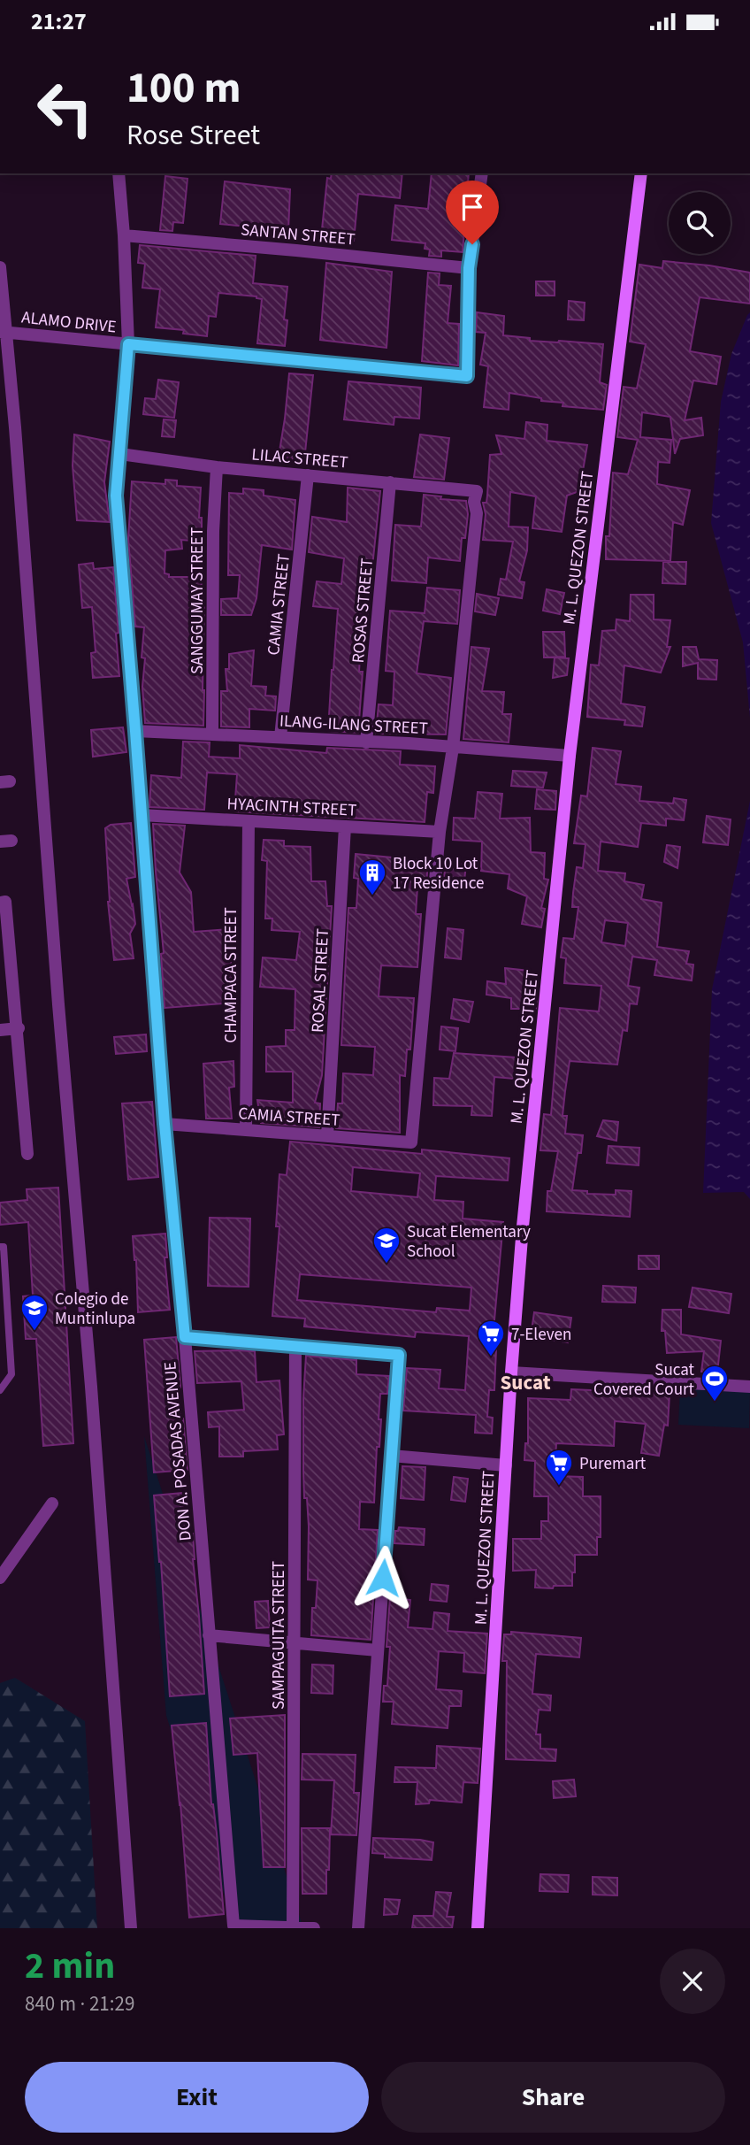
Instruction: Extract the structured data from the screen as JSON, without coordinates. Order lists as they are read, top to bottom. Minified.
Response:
{"streets":{"main road":["M. L. QUEZON STREET"],"street":["SANTAN STREET","ALAMO DRIVE","LILAC STREET","SANGGUMAY STREET","CAMIA STREET","ROSAS STREET","ILANG-ILANG STREET","HYACINTH STREET","CHAMPACA STREET","ROSAL STREET","DON A. POSADAS AVENUE","SAMPAGUITA STREET"]},"crossings":[["SANTAN STREET","ALAMO DRIVE"],["ALAMO DRIVE","DON A. POSADAS AVENUE"],["LILAC STREET","SANGGUMAY STREET"],["LILAC STREET","CAMIA STREET"],["LILAC STREET","ROSAS STREET"],["LILAC STREET","ILANG-ILANG STREET"],["LILAC STREET","DON A. POSADAS AVENUE"],["M. L. QUEZON STREET","ILANG-ILANG STREET"],["SANGGUMAY STREET","ILANG-ILANG STREET"],["CAMIA STREET","ILANG-ILANG STREET"],["CAMIA STREET","HYACINTH STREET"],["CAMIA STREET","CHAMPACA STREET"],["CAMIA STREET","ROSAL STREET"],["CAMIA STREET","DON A. POSADAS AVENUE"],["ROSAS STREET","ILANG-ILANG STREET"],["ILANG-ILANG STREET","DON A. POSADAS AVENUE"],["HYACINTH STREET","CHAMPACA STREET"],["HYACINTH STREET","ROSAL STREET"],["HYACINTH STREET","DON A. POSADAS AVENUE"],["DON A. POSADAS AVENUE","SAMPAGUITA STREET"]],"districts":["Sucat"],"places":{"building":["Block 10 Lot 17 Residence"],"school or university":["Sucat Elementary School","Colegio de Muntinlupa"],"supermarket":["7-Eleven","Puremart"],"sports":["Sucat Covered Court"]},"page":{"status":"21:27","turn":["100 m","Rose Street"],"heading":["2 min","840 m · 21:29"],"buttons":["Exit","Share"]}}
